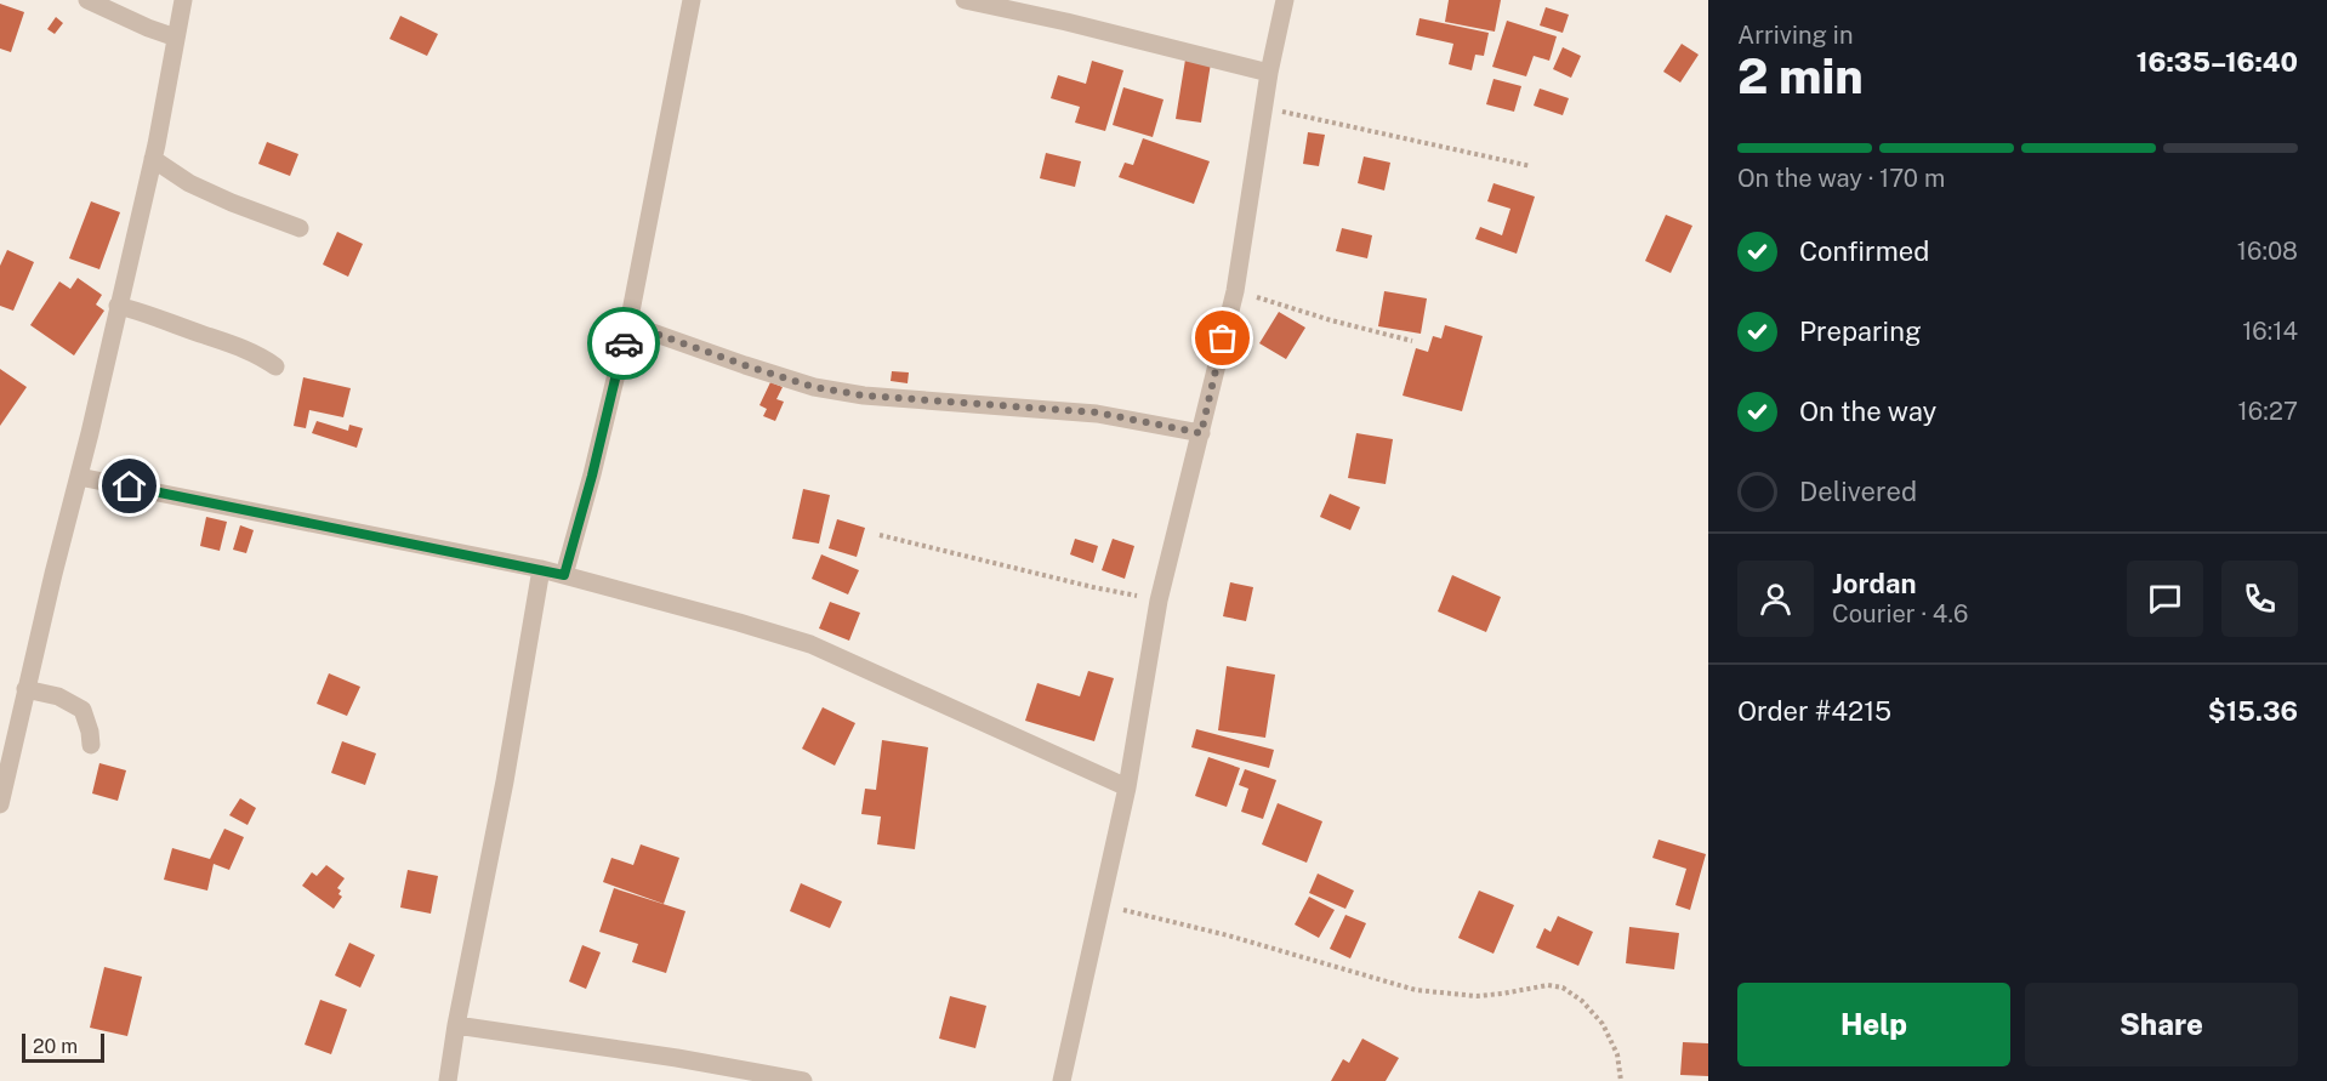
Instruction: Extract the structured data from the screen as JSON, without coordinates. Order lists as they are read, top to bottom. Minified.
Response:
{"scale_bar":"20 m","page":{"heading":["2 min","Arriving in","16:35–16:40"],"panel":["Jordan","Courier · 4.6","Order #4215","$15.36"],"bar":"On the way · 170 m","list":[["Confirmed","16:08"],["Preparing","16:14"],["On the way","16:27"],"Delivered"],"buttons":["Help","Share"],"scale":"20 m"}}
